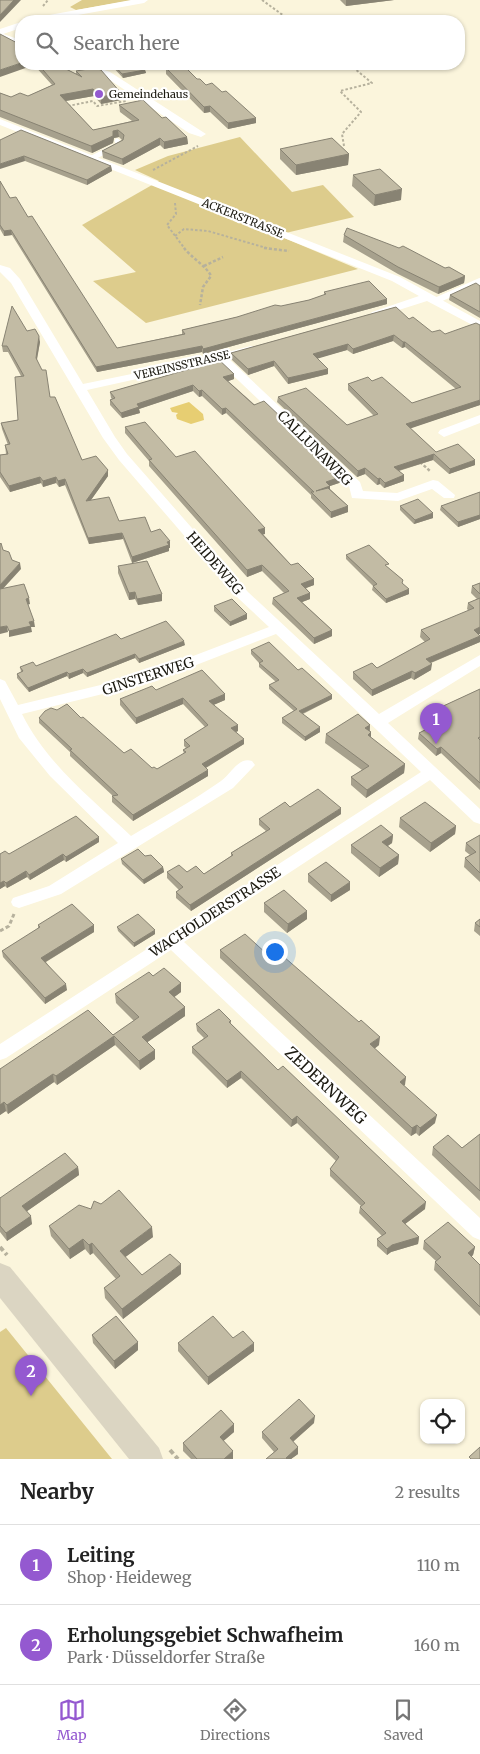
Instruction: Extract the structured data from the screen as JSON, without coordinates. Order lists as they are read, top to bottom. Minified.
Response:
{"streets":{"street":["ACKERSTRASSE","VEREINSSTRASSE","CALLUNAWEG","HEIDEWEG","GINSTERWEG","WACHOLDERSTRASSE","ZEDERNWEG"]},"crossings":[["VEREINSSTRASSE","CALLUNAWEG"],["VEREINSSTRASSE","HEIDEWEG"],["HEIDEWEG","GINSTERWEG"],["HEIDEWEG","WACHOLDERSTRASSE"],["WACHOLDERSTRASSE","ZEDERNWEG"]],"places":["Gemeindehaus"],"page":{"search":"Search here","pins":["1","2"],"heading":["Nearby","2 results"],"list":[{"mark":"1","name":"Leiting","note":"Shop · Heideweg","value":"110 m"},{"mark":"2","name":"Erholungsgebiet Schwafheim","note":"Park · Düsseldorfer Straße","value":"160 m"}],"nav":["Map","Directions","Saved"]}}
